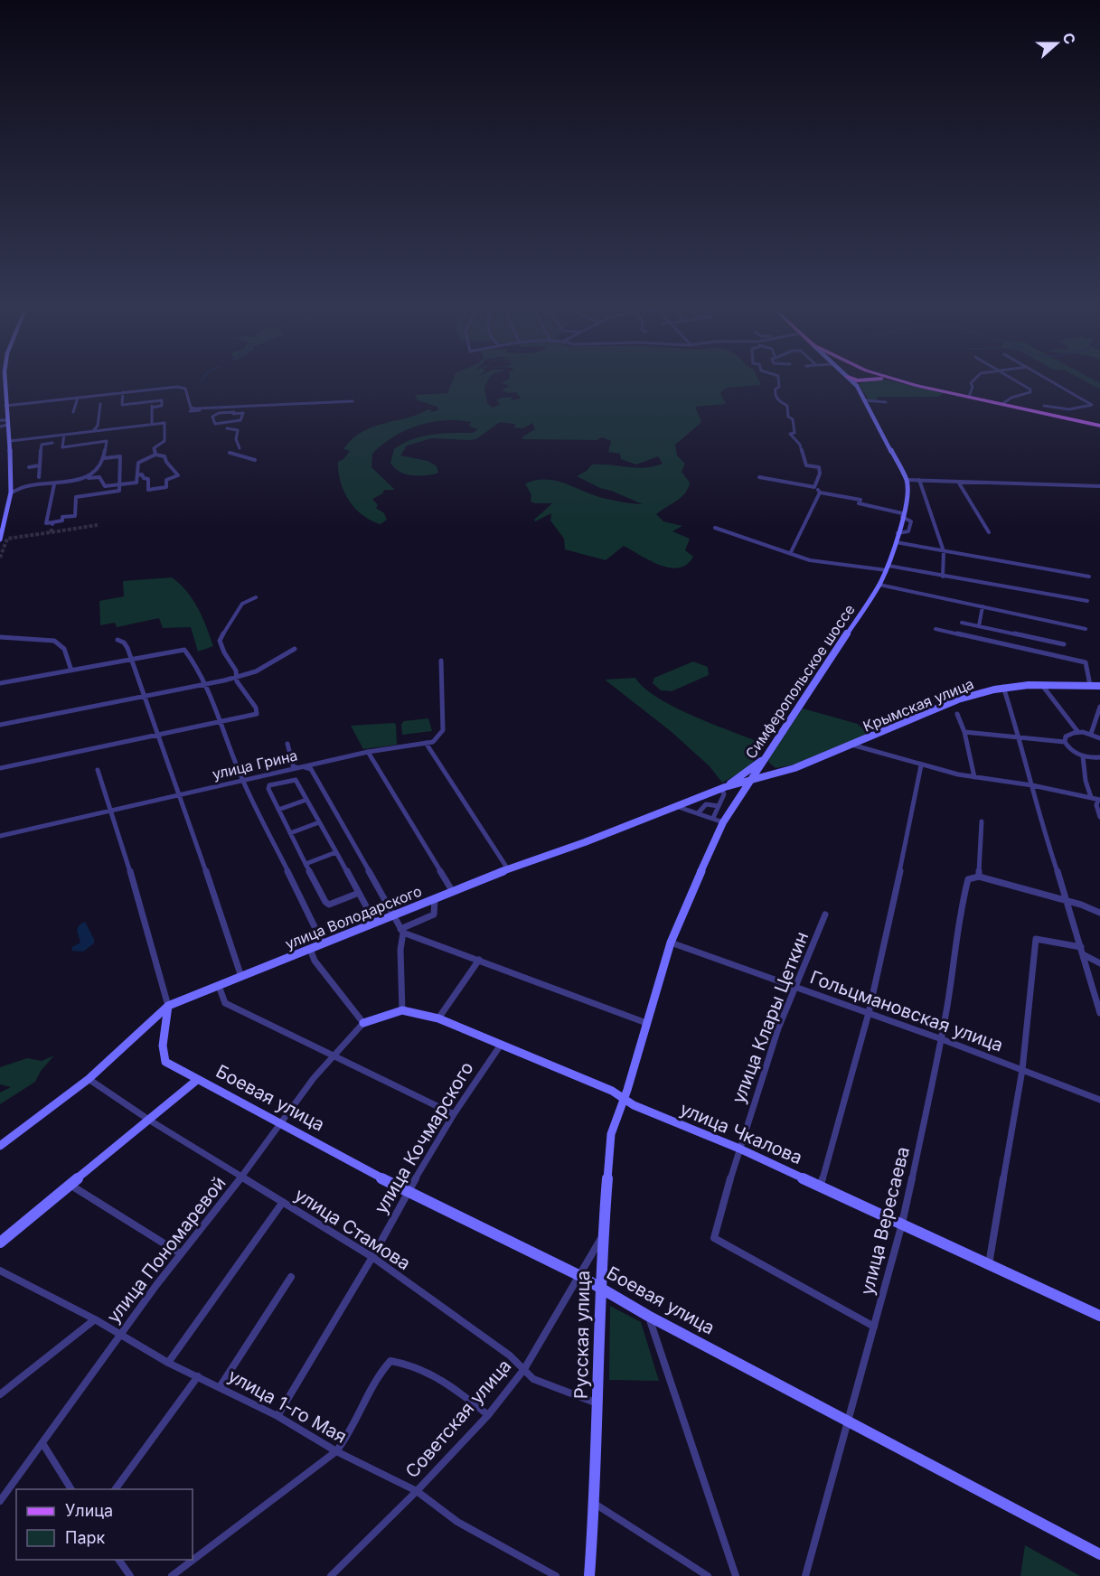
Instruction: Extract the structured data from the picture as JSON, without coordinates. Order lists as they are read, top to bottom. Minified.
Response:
{"streets":{"main road":["Симферопольское шоссе","Крымская улица","улица Володарского","Боевая улица","улица Чкалова","Русская улица"],"street":["улица Грина","Гольцмановская улица","улица Клары Цеткин","улица Кочмарского","улица Вересаева","улица Стамова","улица Пономаревой","улица 1-го Мая","Советская улица"]},"crossings":[["Симферопольское шоссе","Крымская улица"],["Симферопольское шоссе","улица Володарского"],["Симферопольское шоссе","Гольцмановская улица"],["Симферопольское шоссе","улица Чкалова"],["Симферопольское шоссе","Русская улица"],["Крымская улица","улица Володарского"],["улица Володарского","Боевая улица"],["улица Володарского","улица Стамова"],["Гольцмановская улица","улица Клары Цеткин"],["Гольцмановская улица","улица Вересаева"],["улица Клары Цеткин","улица Чкалова"],["улица Клары Цеткин","улица Вересаева"],["Боевая улица","улица Кочмарского"],["Боевая улица","улица Вересаева"],["Боевая улица","улица Пономаревой"],["Боевая улица","Русская улица"],["Боевая улица","Советская улица"],["улица Чкалова","улица Кочмарского"],["улица Чкалова","улица Вересаева"],["улица Чкалова","Русская улица"],["улица Кочмарского","улица Стамова"],["улица Кочмарского","улица 1-го Мая"],["улица Стамова","улица Пономаревой"],["улица Стамова","Русская улица"],["улица Стамова","Советская улица"],["улица Пономаревой","улица 1-го Мая"],["Русская улица","Советская улица"],["улица 1-го Мая","Советская улица"]],"legend":["Улица","Парк"],"north":"right"}
